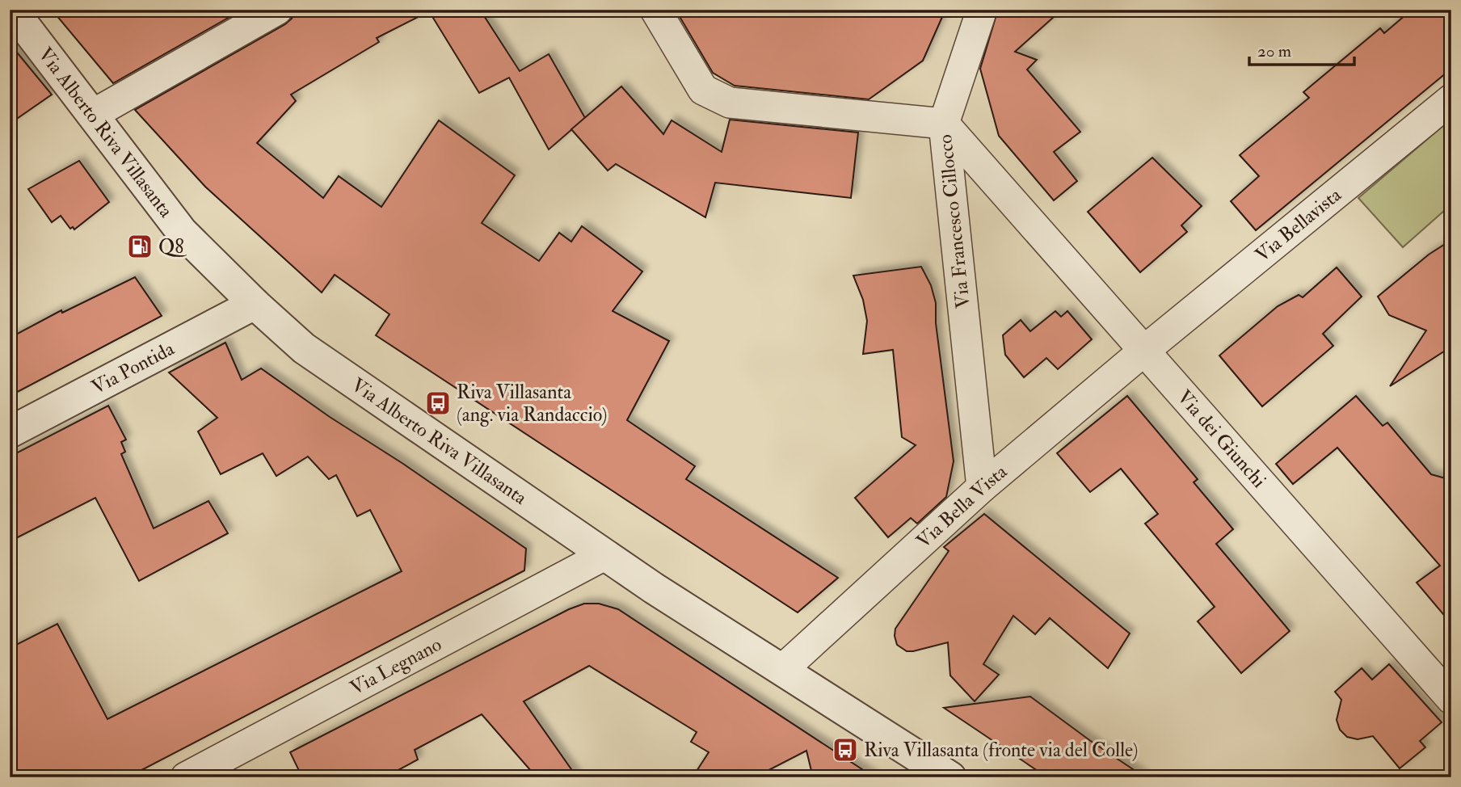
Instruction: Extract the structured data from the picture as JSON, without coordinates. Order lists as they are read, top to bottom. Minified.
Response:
{"streets":{"street":["Via Alberto Riva Villasanta","Via Francesco Cillocco","Via Bellavista","Via Pontida","Via dei Giunchi","Via Bella Vista","Via Legnano"]},"crossings":[["Via Alberto Riva Villasanta","Via Pontida"],["Via Alberto Riva Villasanta","Via Bella Vista"],["Via Alberto Riva Villasanta","Via Legnano"],["Via Francesco Cillocco","Via dei Giunchi"],["Via Francesco Cillocco","Via Bella Vista"],["Via Bellavista","Via dei Giunchi"],["Via Bellavista","Via Bella Vista"],["Via dei Giunchi","Via Bella Vista"]],"places":{"fuel station":["Q8"],"bus stop":["Riva Villasanta (ang. via Randaccio)","Riva Villasanta (fronte via del Colle)"]},"scale_bar":"20 m"}
